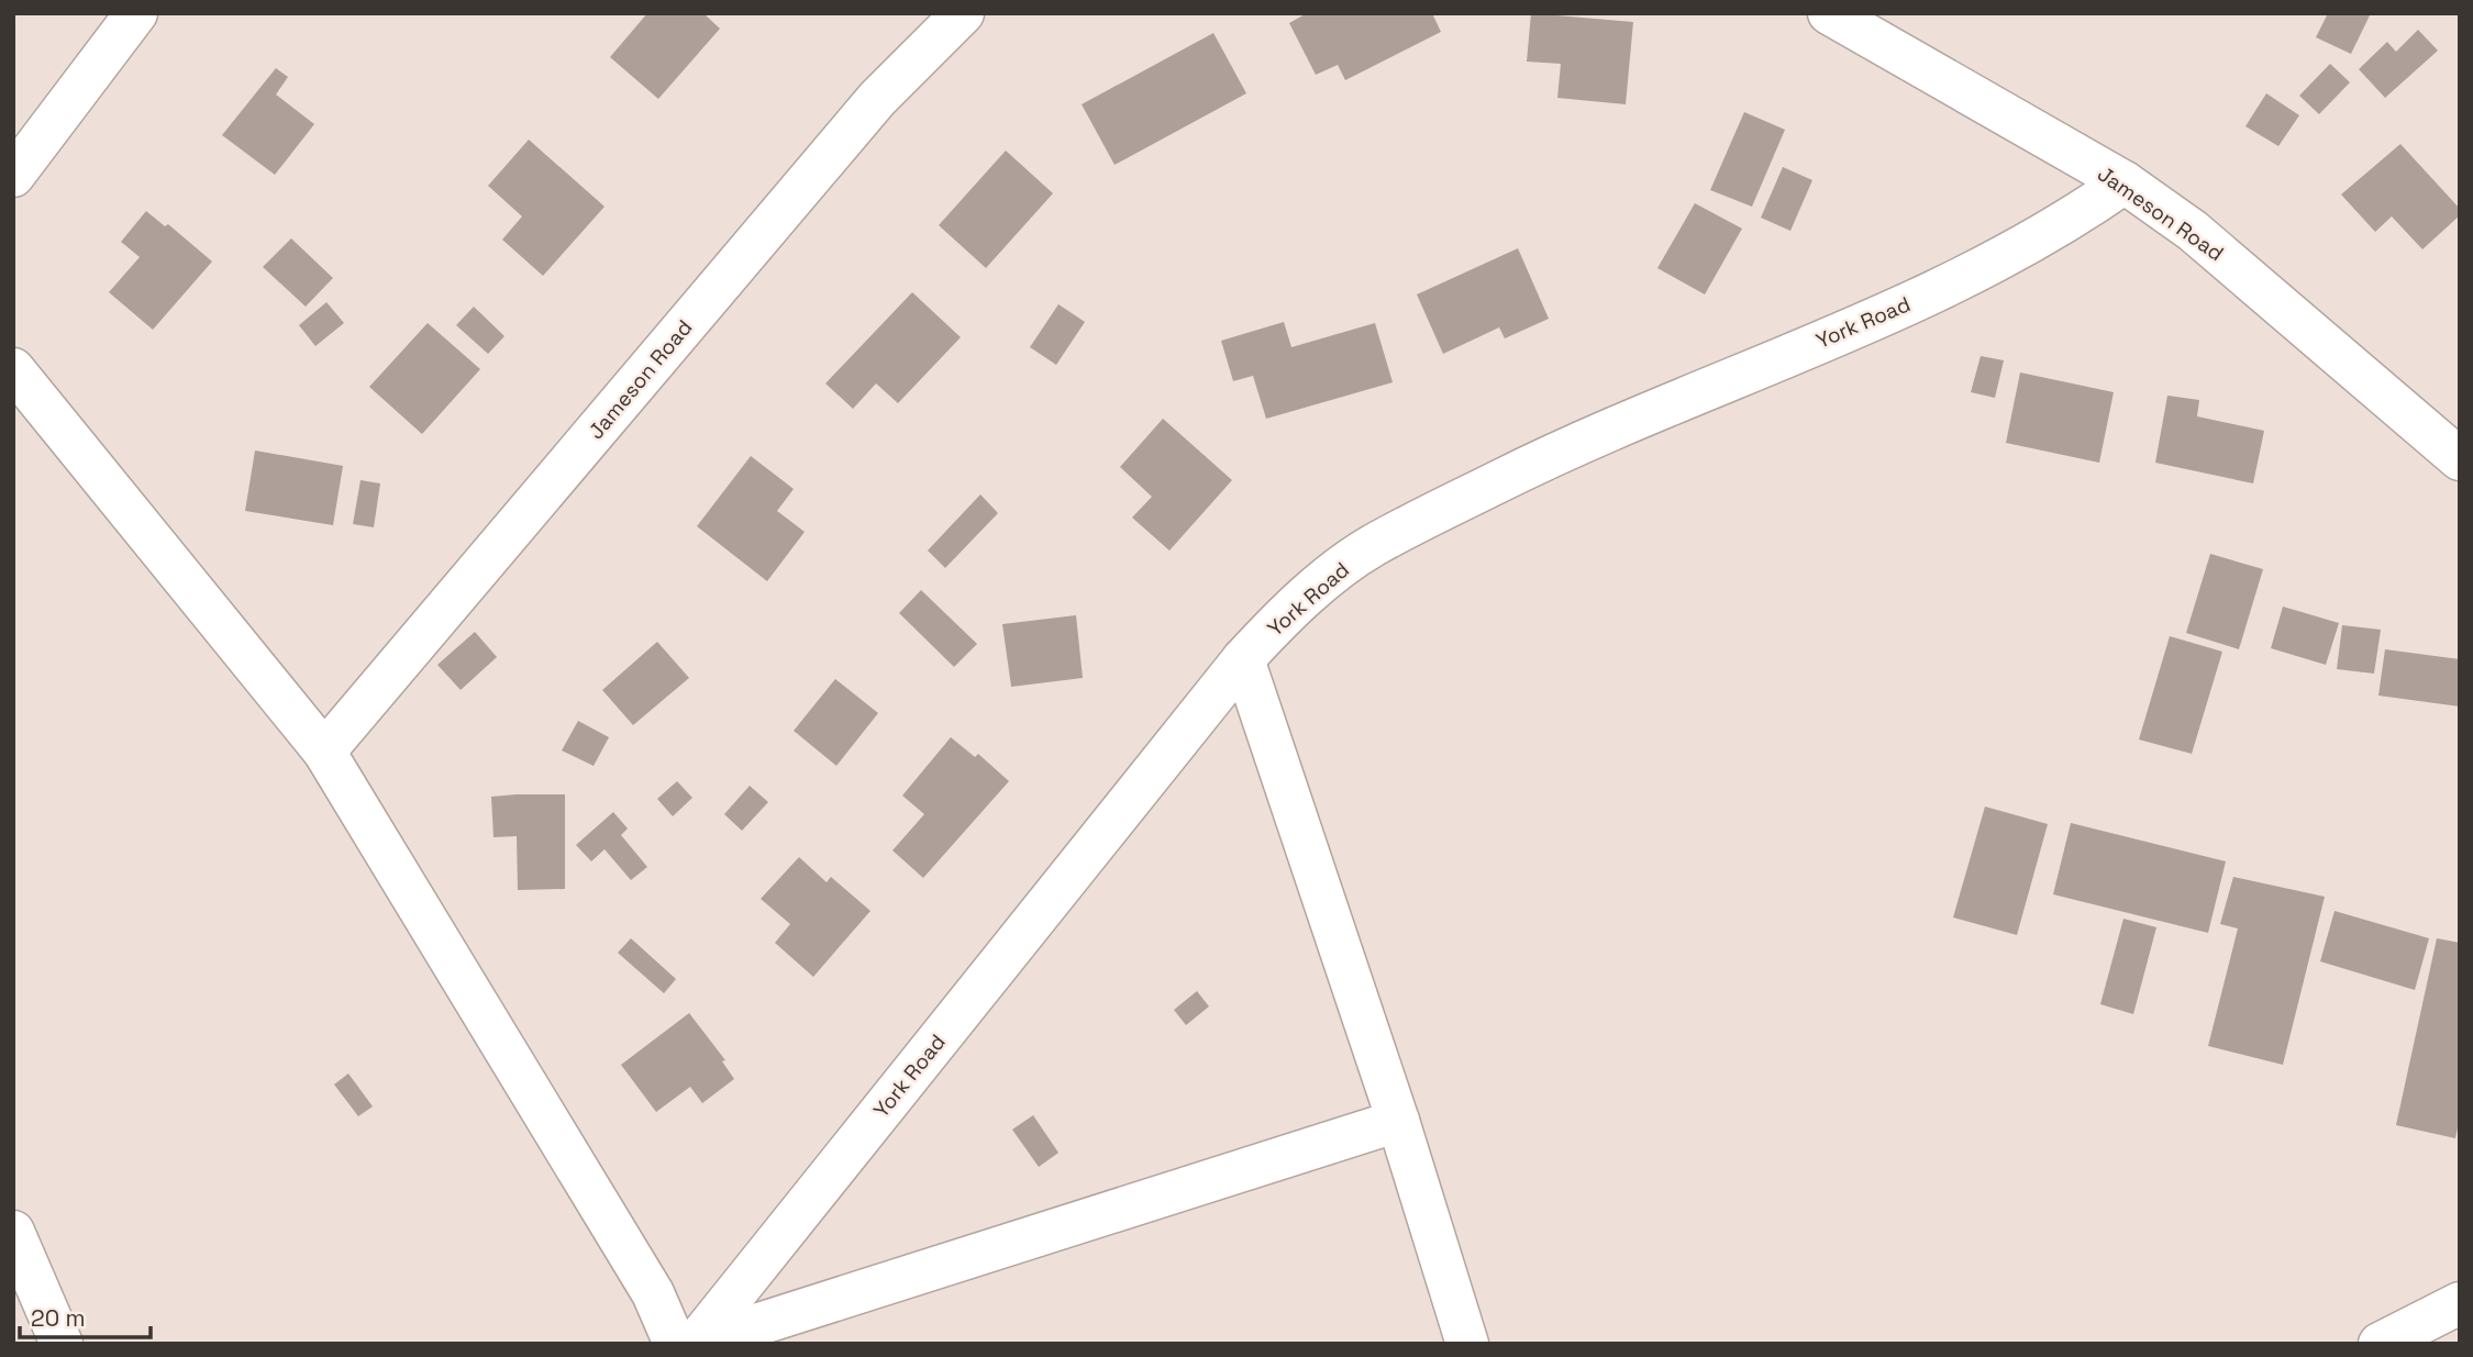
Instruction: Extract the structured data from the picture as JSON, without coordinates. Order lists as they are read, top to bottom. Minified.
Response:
{"streets":{"street":["Jameson Road","York Road"]},"crossings":[["Jameson Road","York Road"]],"scale_bar":"20 m"}
